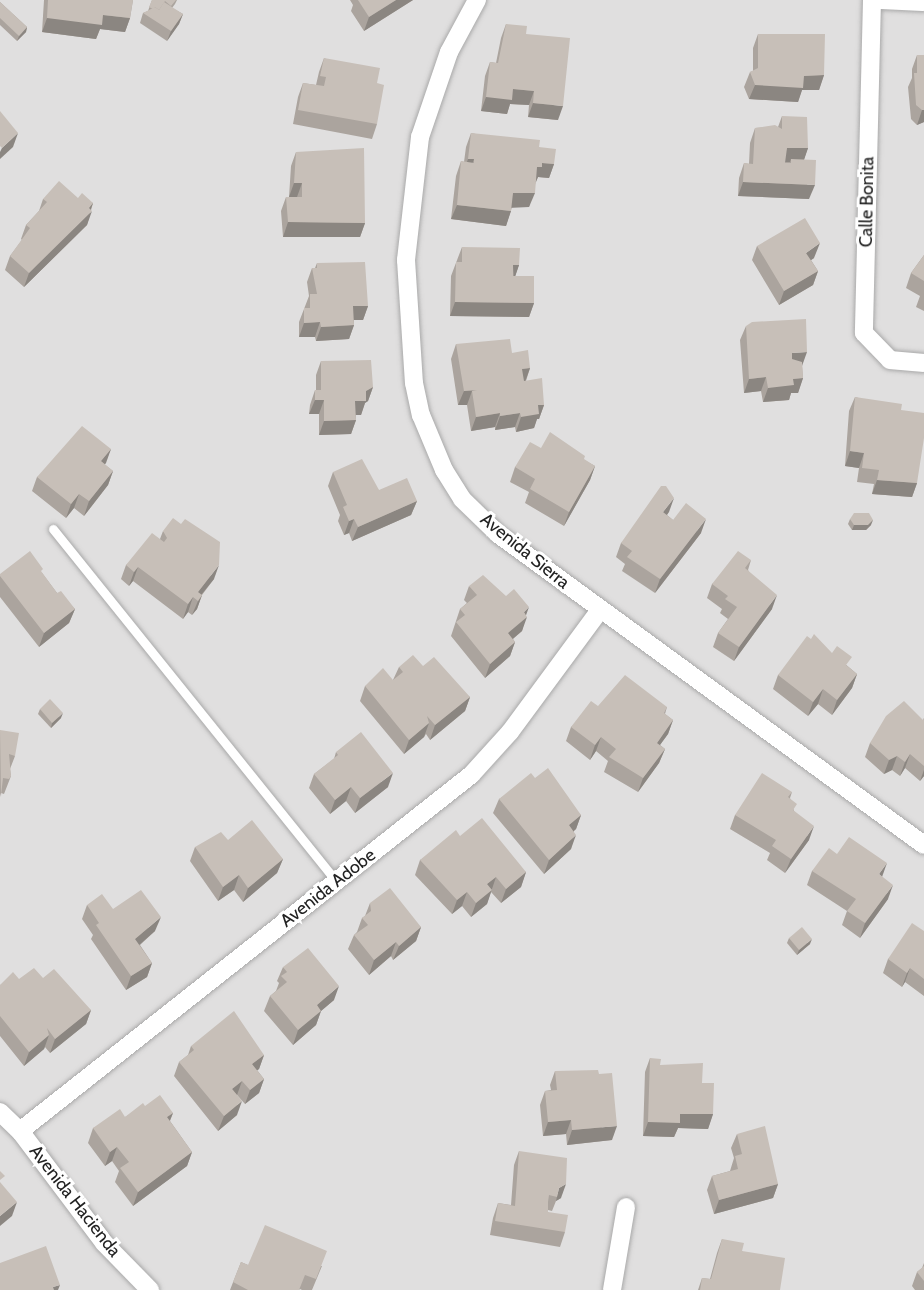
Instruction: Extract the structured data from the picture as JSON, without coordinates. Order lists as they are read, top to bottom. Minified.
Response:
{"streets":{"street":["Calle Bonita","Avenida Sierra","Avenida Adobe","Avenida Hacienda"]},"crossings":[["Avenida Sierra","Avenida Adobe"],["Avenida Adobe","Avenida Hacienda"]]}
